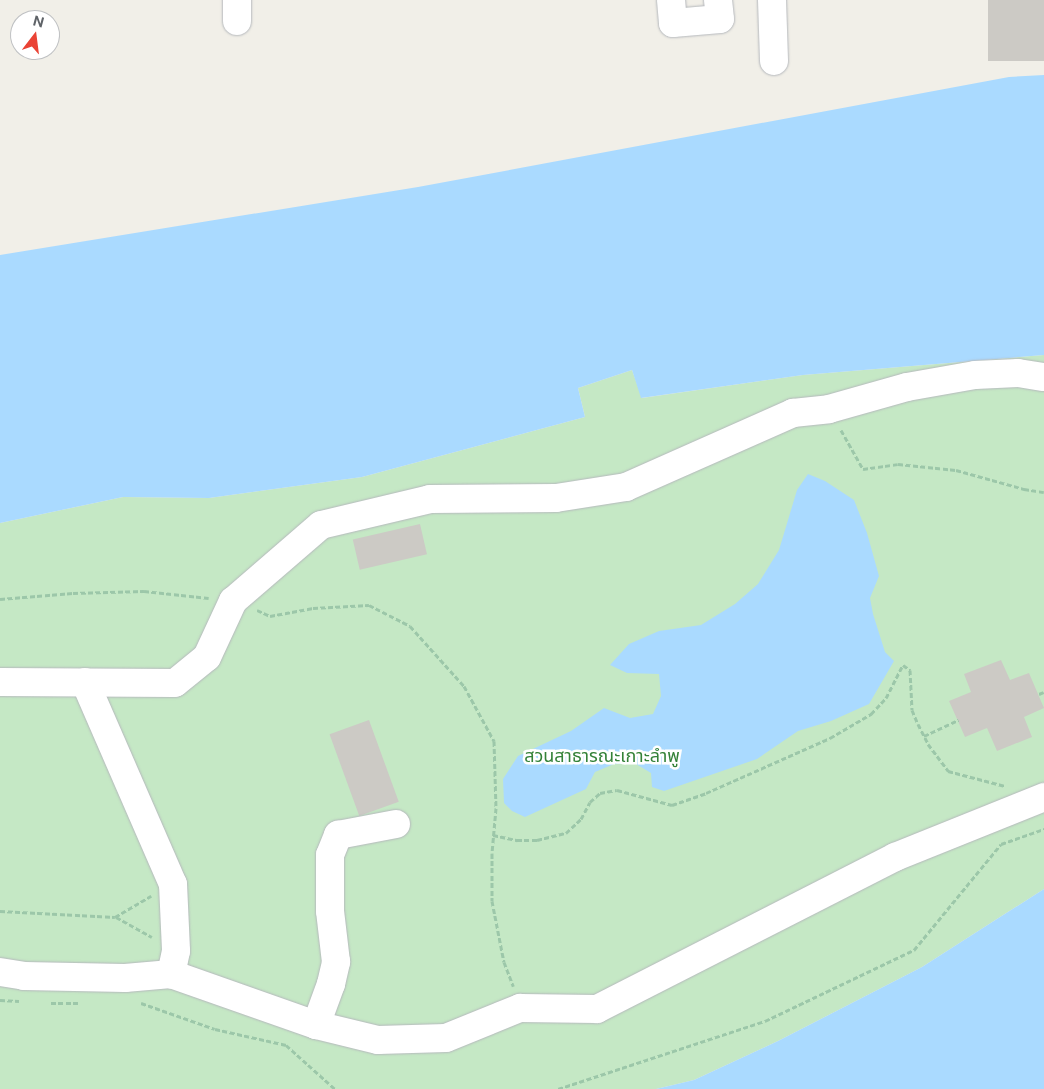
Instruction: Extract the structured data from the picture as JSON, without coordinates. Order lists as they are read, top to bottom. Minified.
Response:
{"parks":["สวนสาธารณะเกาะลำพู"],"north":"top"}
